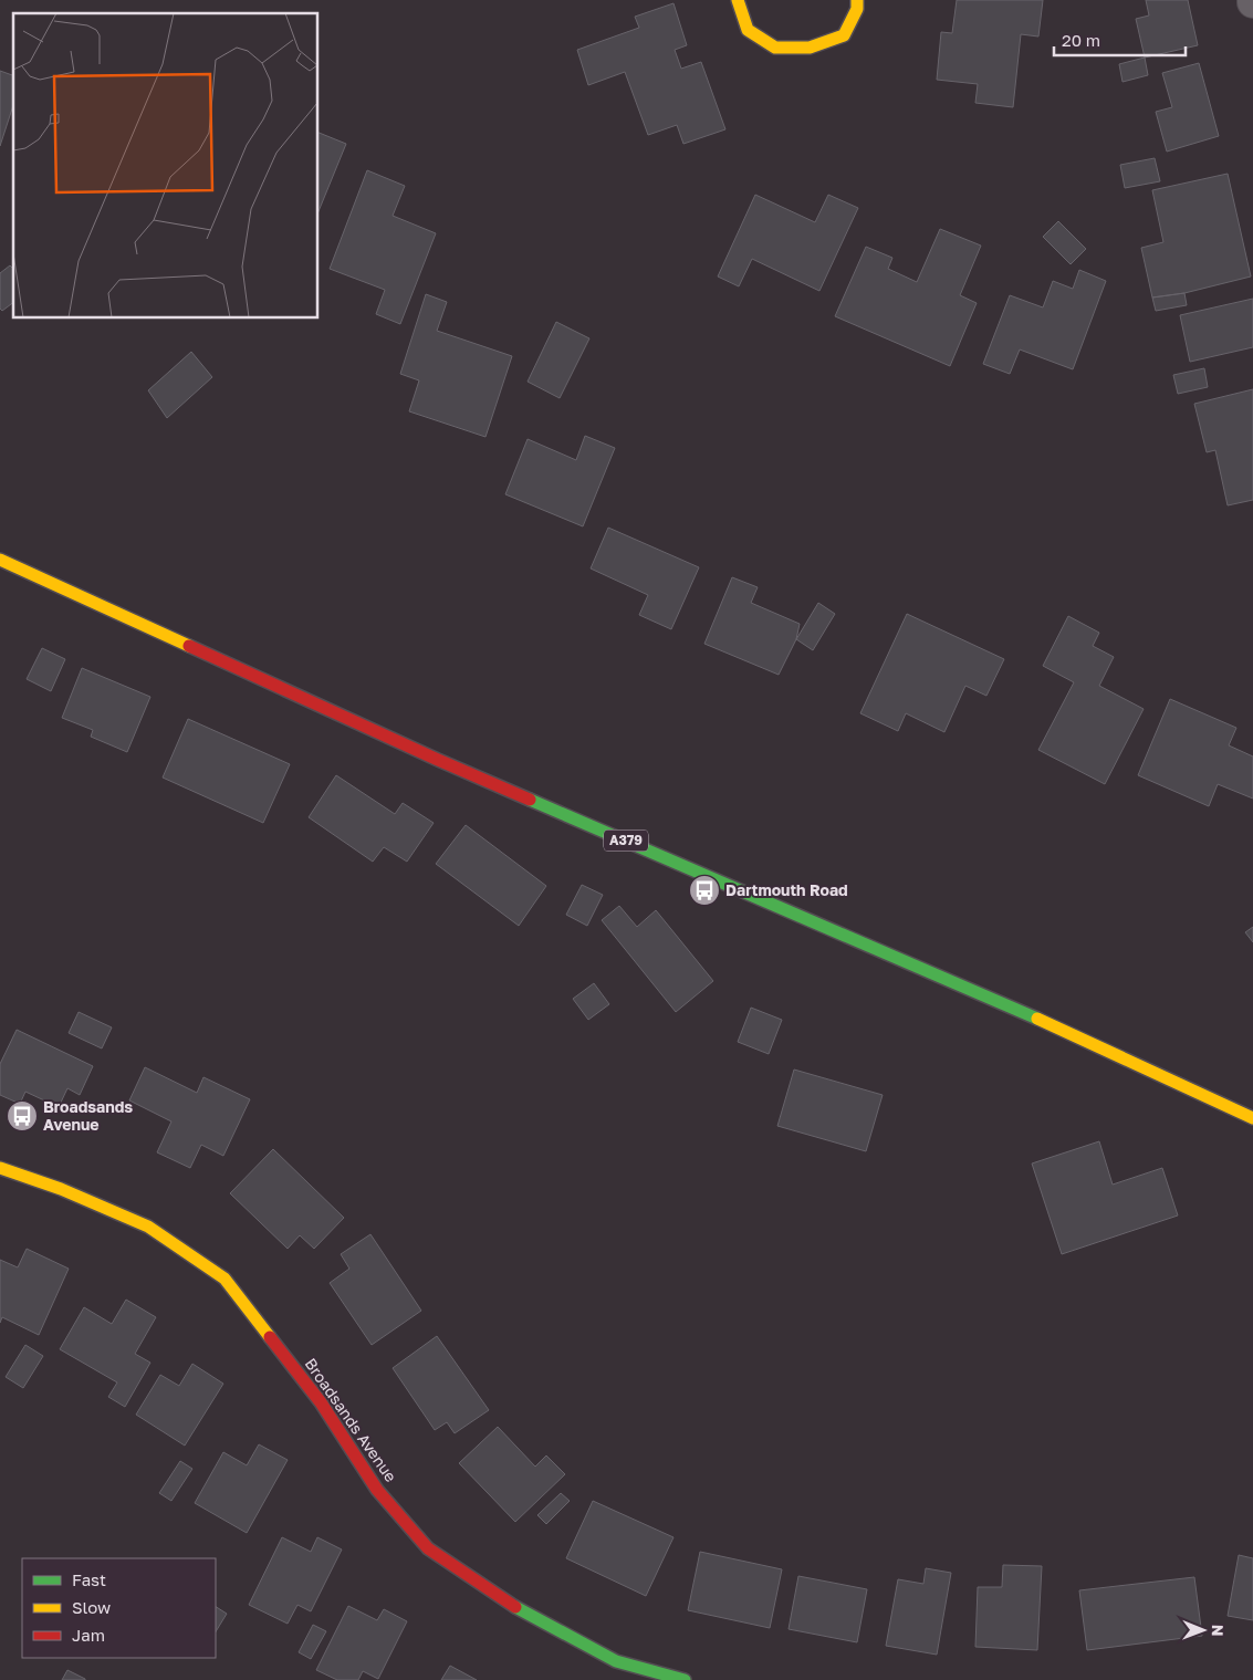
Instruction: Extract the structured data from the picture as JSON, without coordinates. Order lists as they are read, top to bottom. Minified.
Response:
{"streets":{"main road":["A379","Broadsands Avenue"]},"places":{"bus stop":["Dartmouth Road","Broadsands Avenue"]},"legend":["Fast","Slow","Jam"],"scale_bar":"20 m","north":"right"}
